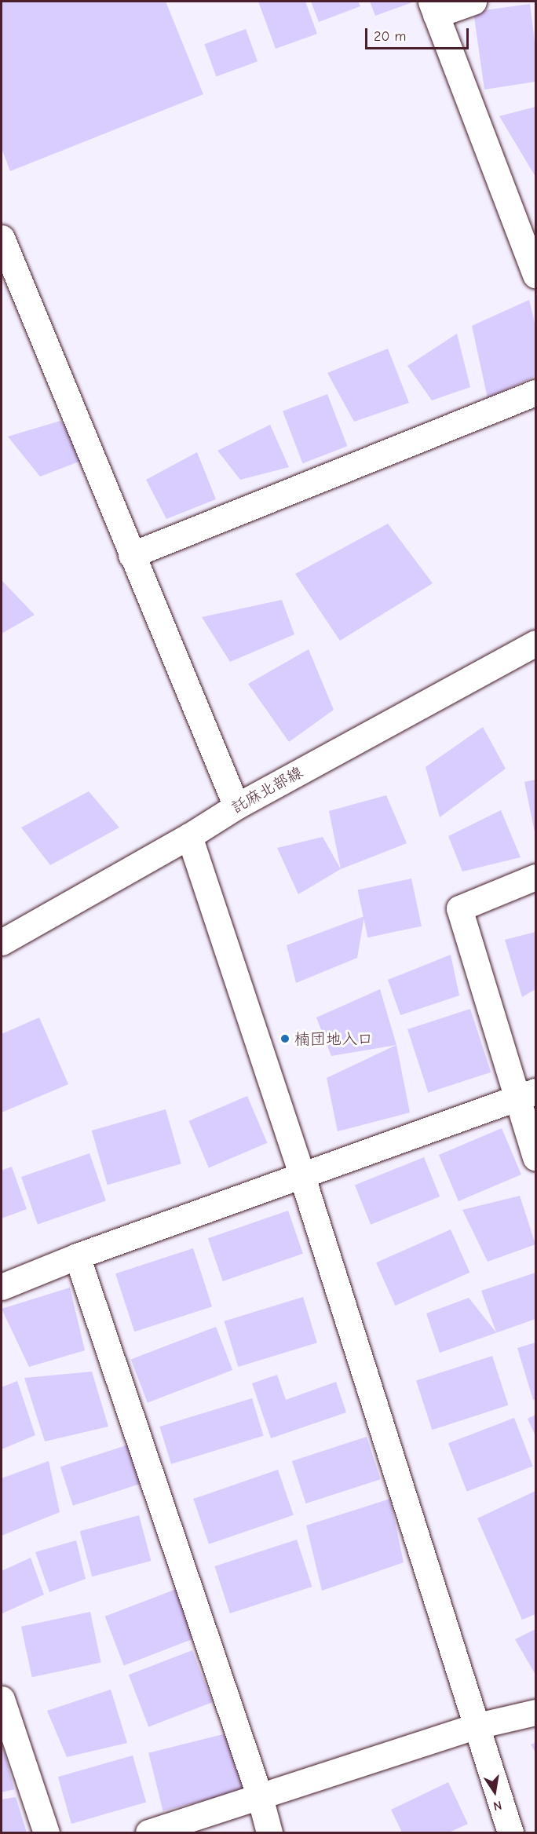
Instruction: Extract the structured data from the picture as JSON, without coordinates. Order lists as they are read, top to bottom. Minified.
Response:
{"streets":{"street":["託麻北部線"]},"places":["楠団地入口"],"scale_bar":"20 m","north":"bottom"}
